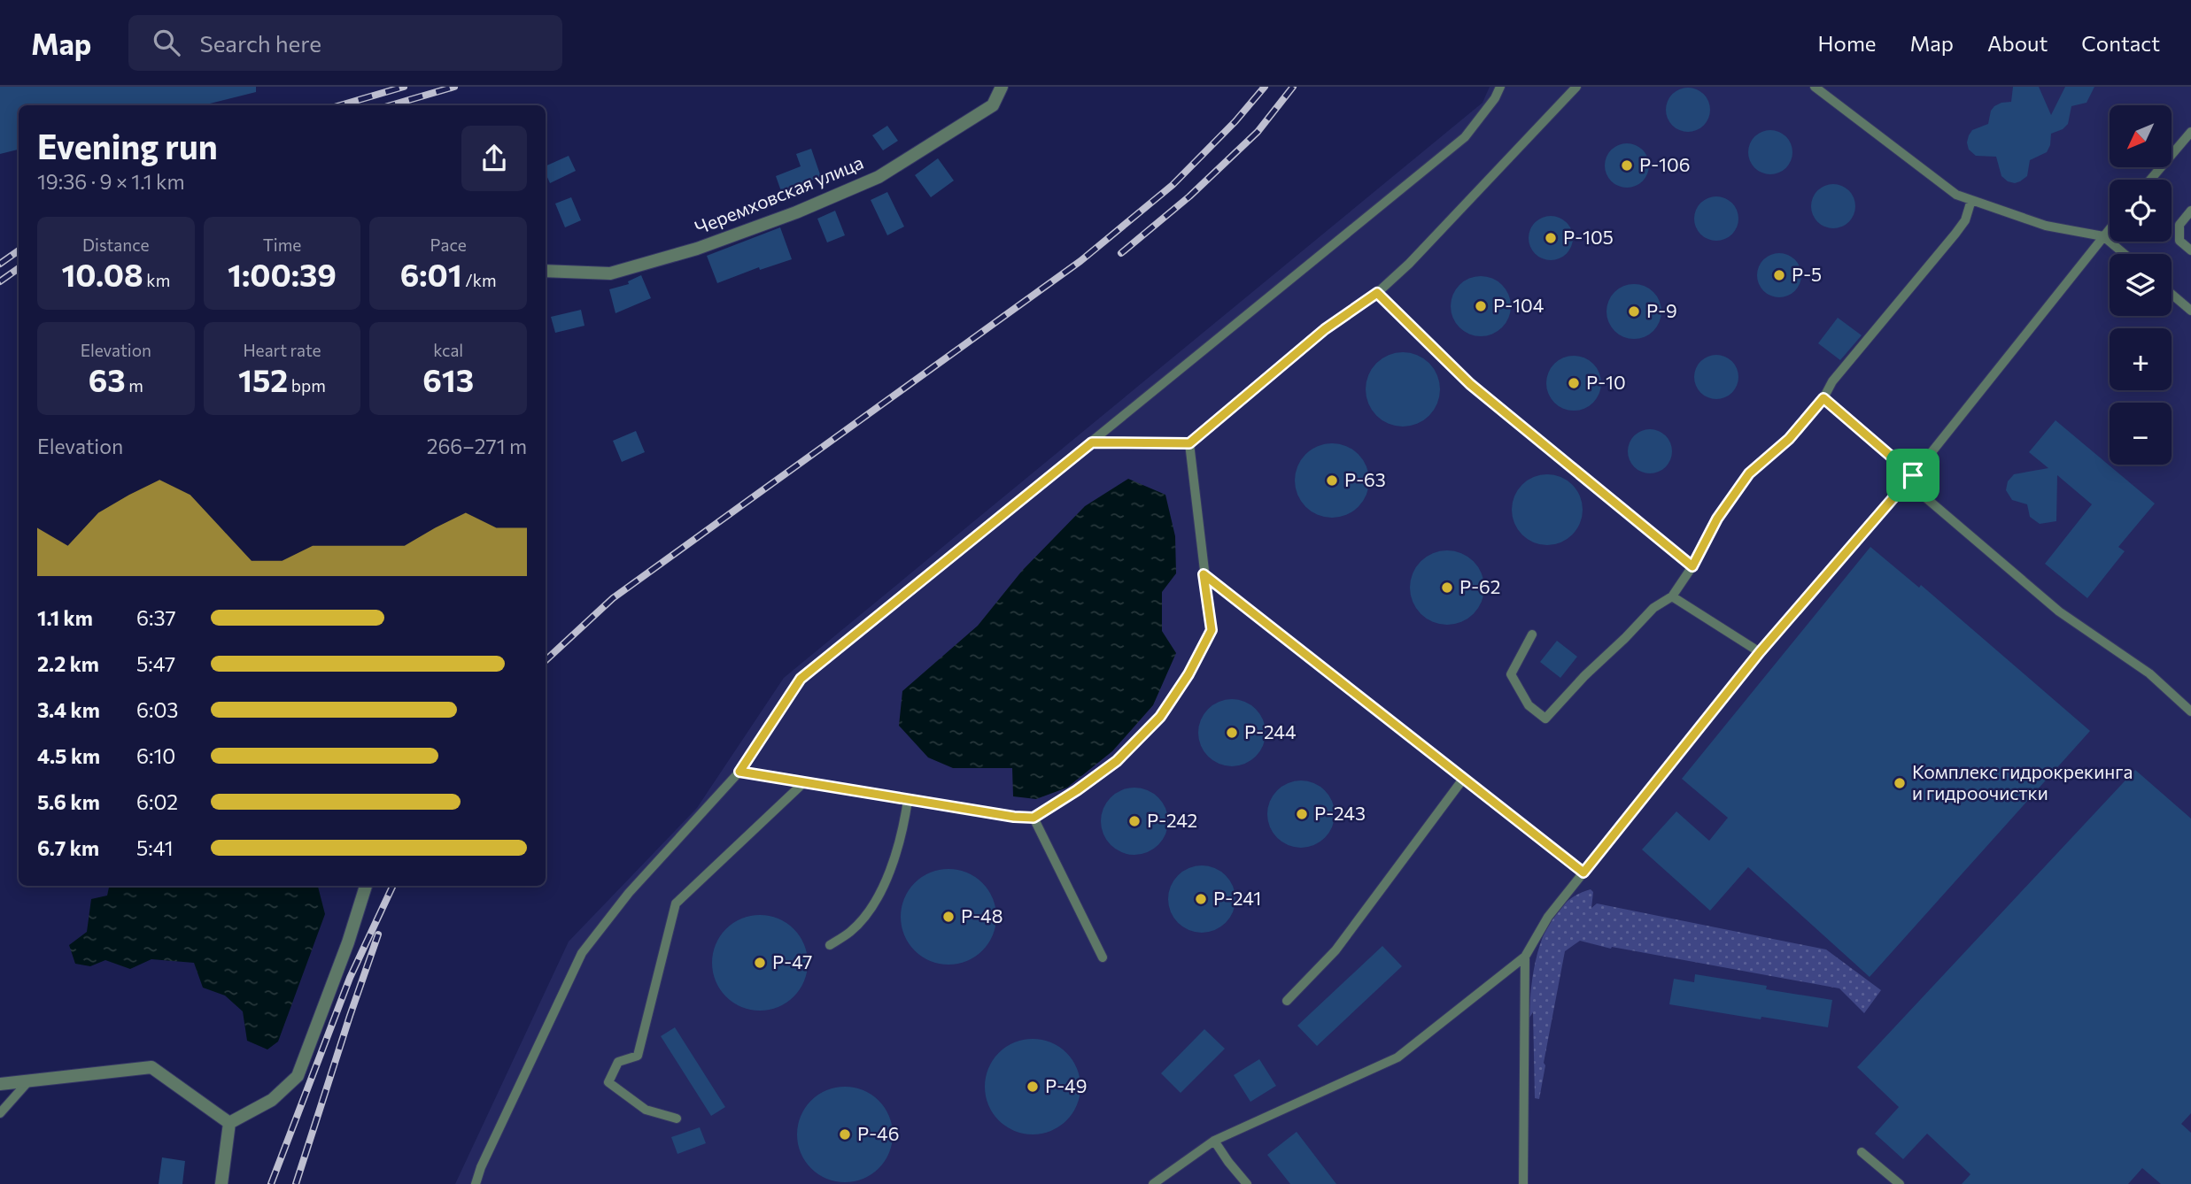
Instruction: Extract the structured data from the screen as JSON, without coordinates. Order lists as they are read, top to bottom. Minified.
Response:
{"streets":{"street":["Черемховская улица"]},"places":["Р-106","Р-105","Р-5","Р-104","Р-9","Р-10","Р-63","Р-62","Р-244","Комплекс гидрокрекинга и гидроочистки","Р-243","Р-242","Р-241","Р-48","Р-47","Р-49","Р-46"],"north":"bottom left","page":{"header":"Map","search":"Search here","nav":["Home","Map","About","Contact"],"map_buttons":["+","−"],"heading":["Evening run","19:36 · 9 × 1.1 km"],"stats":[["Distance","10.08 km"],["Time","1:00:39"],["Pace","6:01 /km"],["Elevation","63 m"],["Heart rate","152 bpm"],["kcal","613"]],"chart":["Elevation","266–271 m"],"list":[{"name":"1.1 km","note":"6:37"},{"name":"2.2 km","note":"5:47"},{"name":"3.4 km","note":"6:03"},{"name":"4.5 km","note":"6:10"},{"name":"5.6 km","note":"6:02"},{"name":"6.7 km","note":"5:41"}]}}
